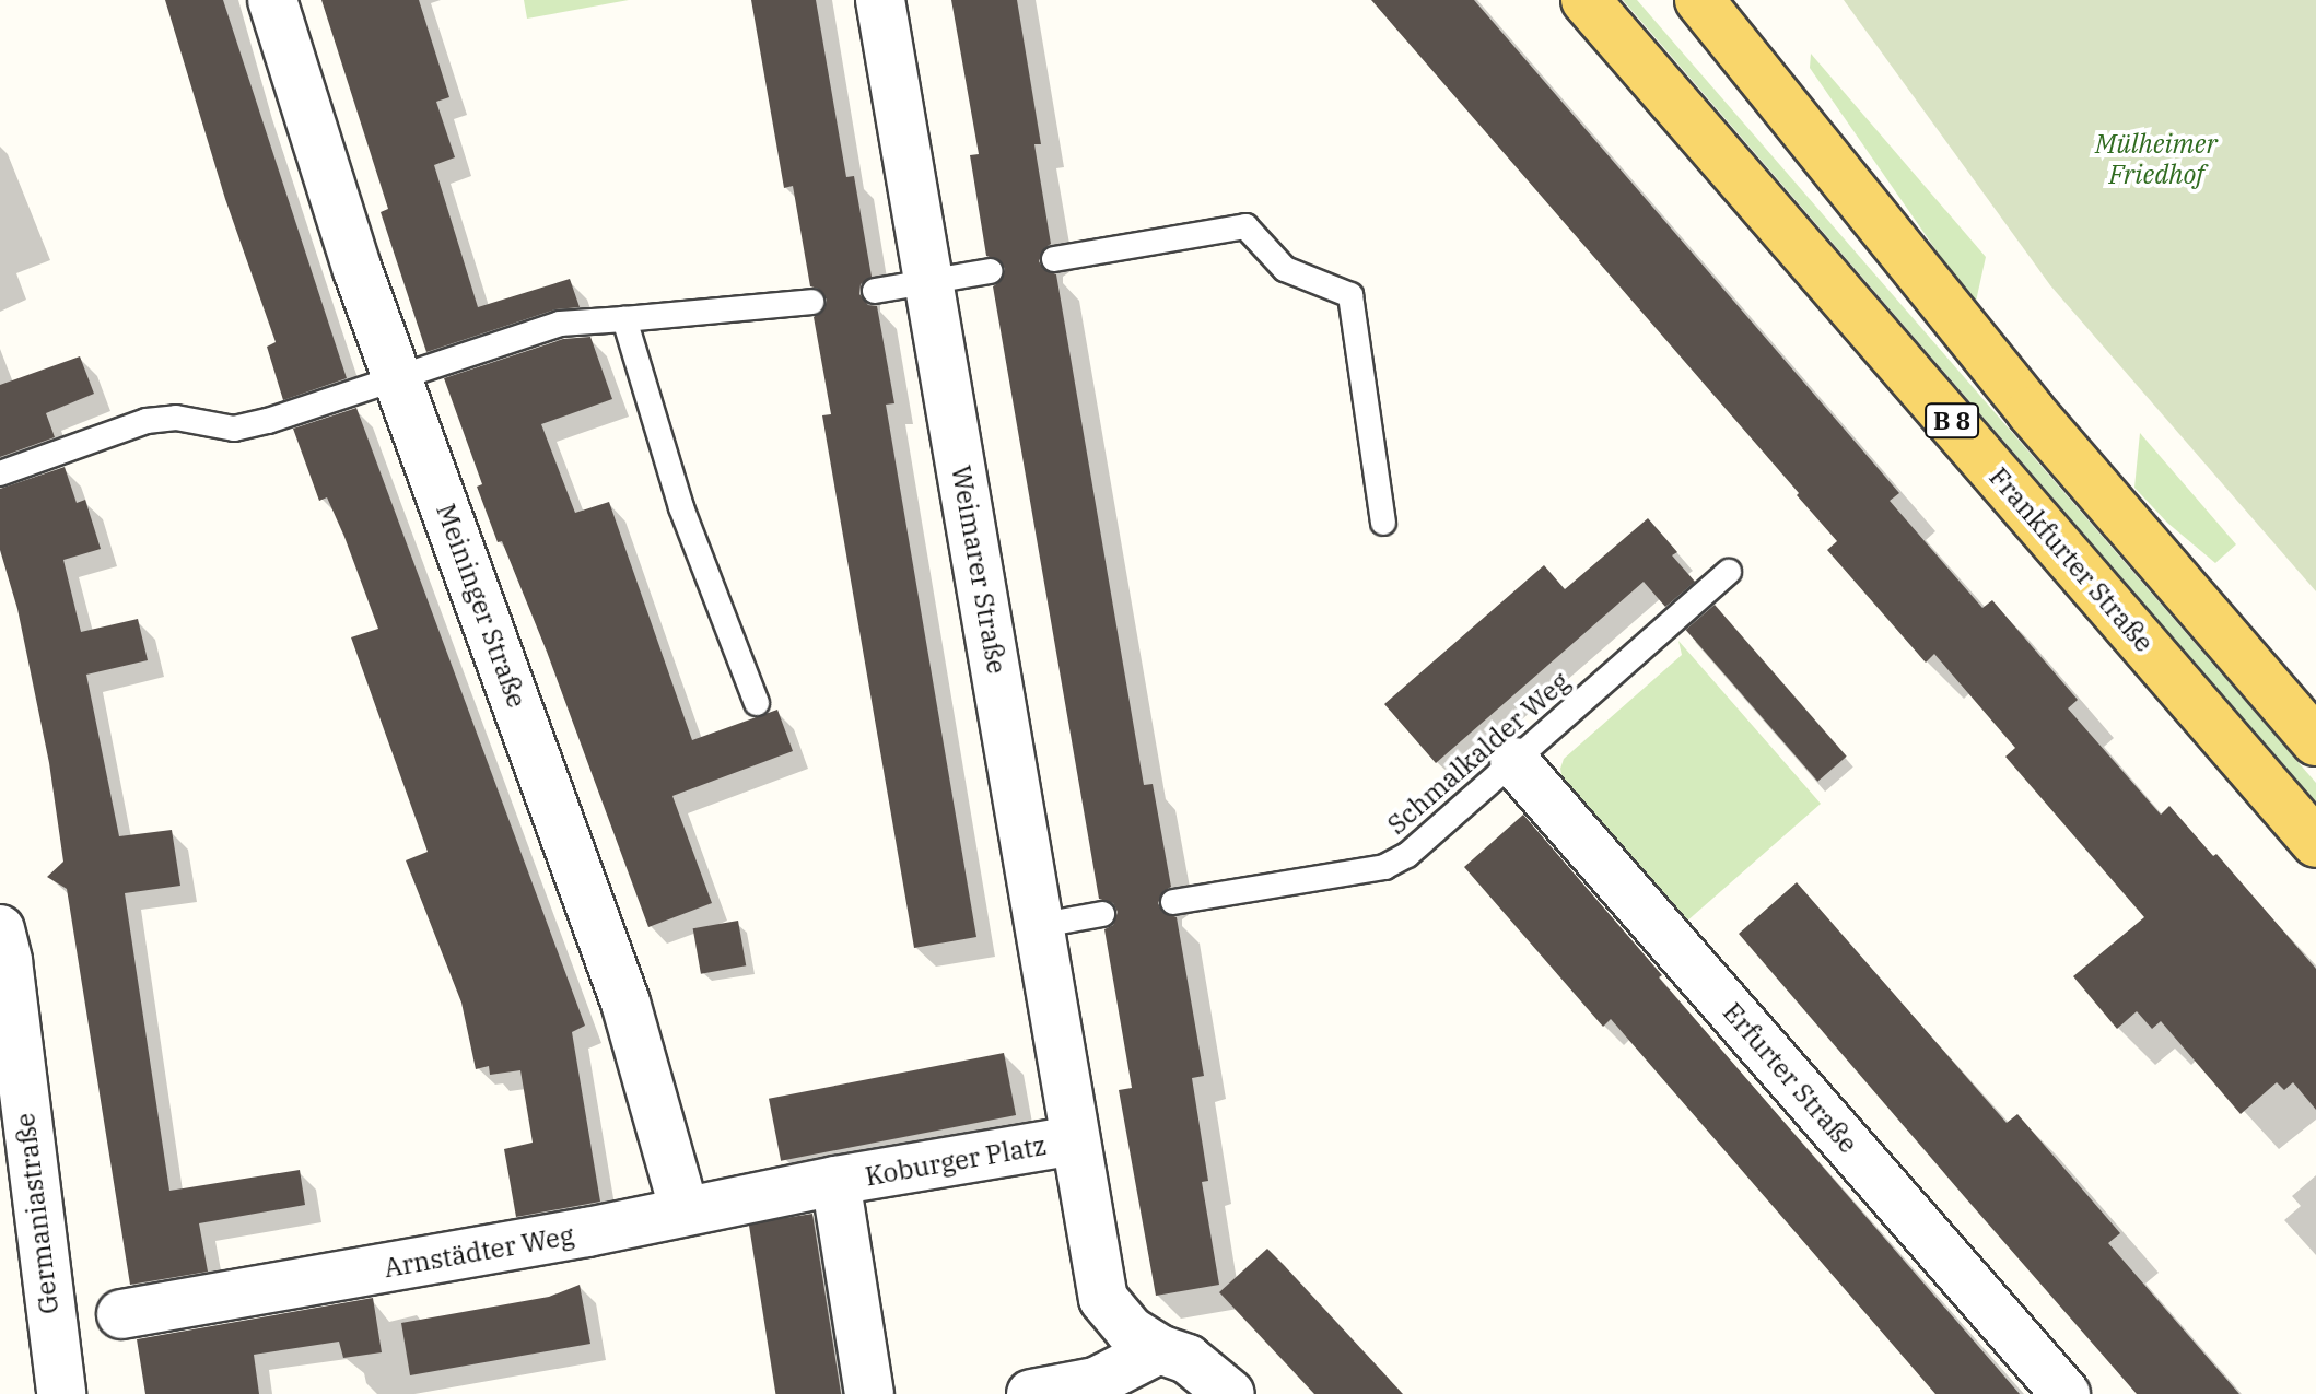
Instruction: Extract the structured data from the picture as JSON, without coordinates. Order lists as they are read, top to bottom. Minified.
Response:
{"streets":{"main road":["B 8","Frankfurter Straße"],"street":["Weimarer Straße","Meininger Straße","Erfurter Straße","Koburger Platz","Germaniastraße","Arnstädter Weg"],"lane":["Schmalkalder Weg"]},"crossings":[["Weimarer Straße","Koburger Platz"],["Meininger Straße","Arnstädter Weg"],["Schmalkalder Weg","Erfurter Straße"],["Koburger Platz","Arnstädter Weg"]],"parks":["Mülheimer Friedhof"]}
